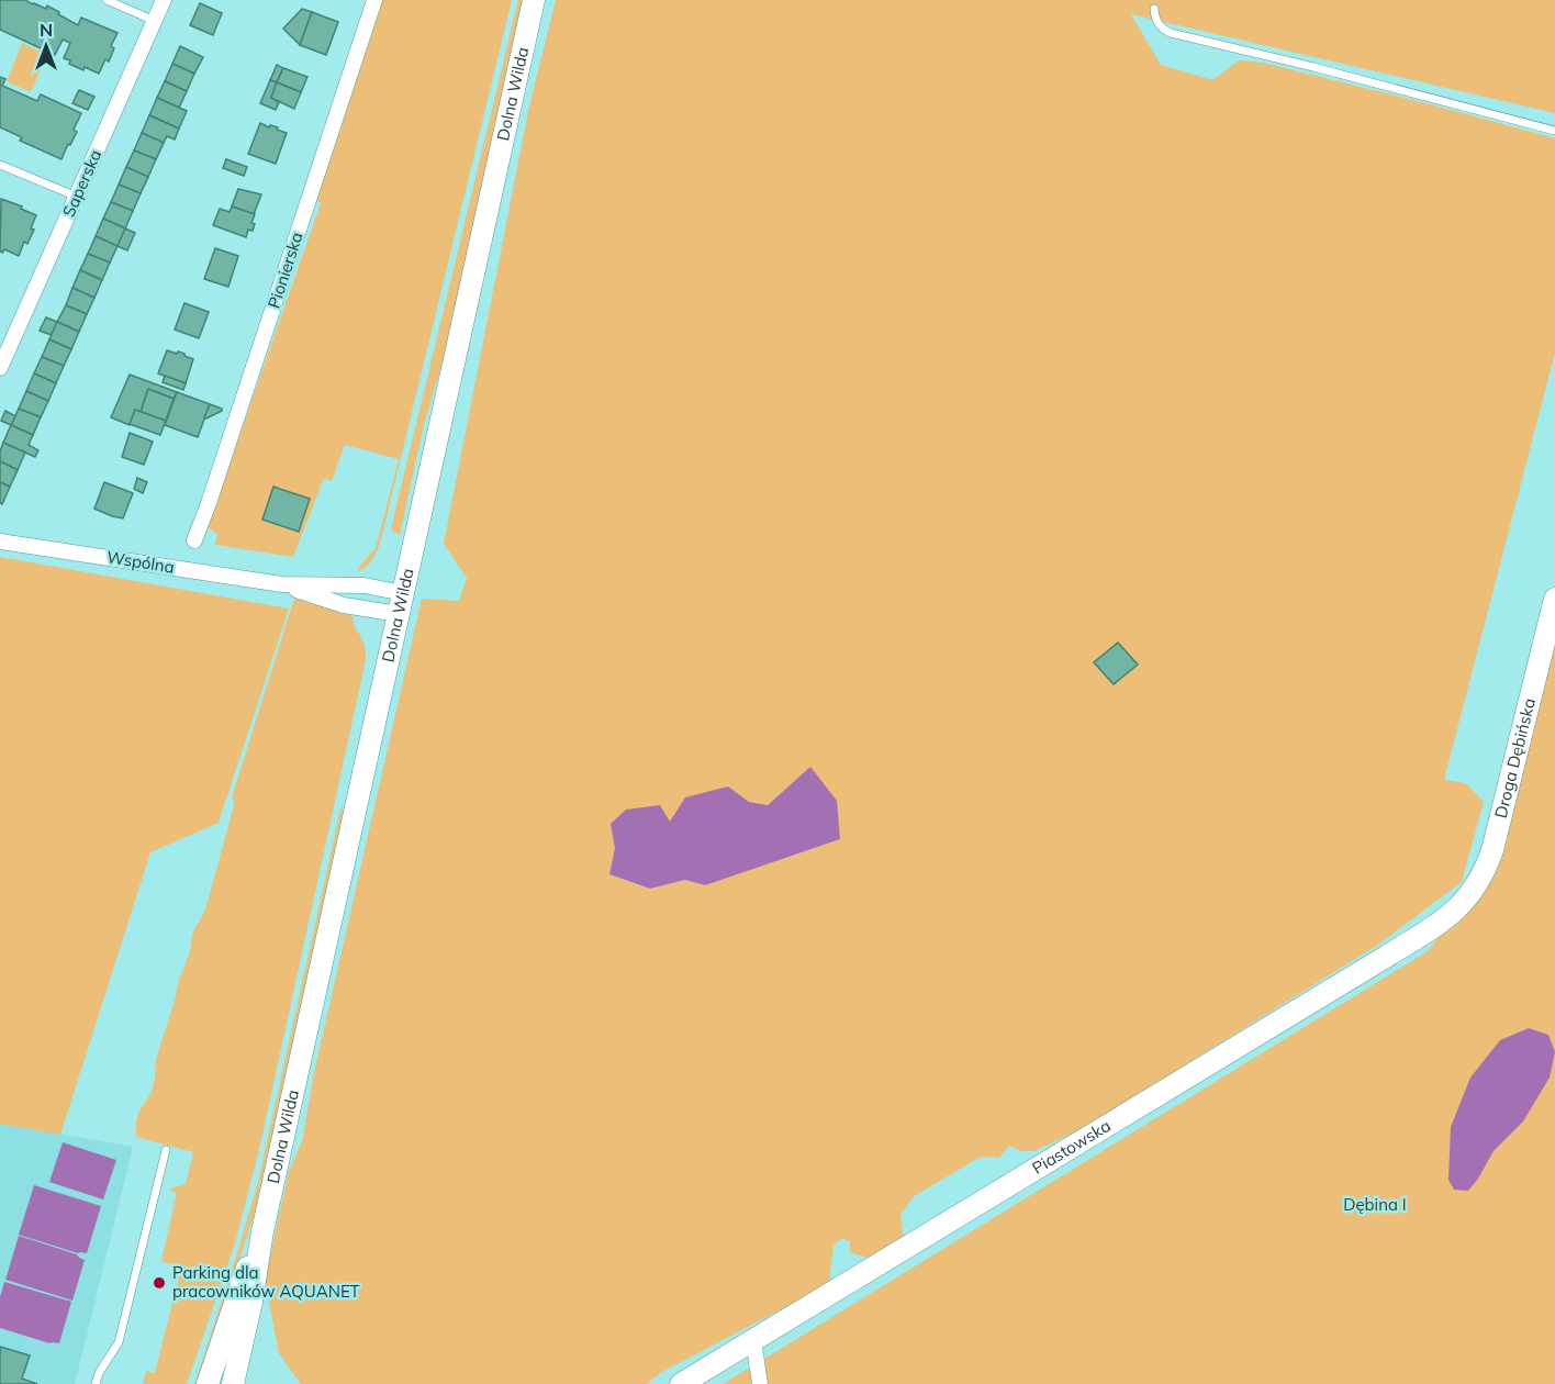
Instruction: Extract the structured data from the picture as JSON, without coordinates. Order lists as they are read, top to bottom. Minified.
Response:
{"streets":{"main road":["Dolna Wilda","Droga Dębińska","Piastowska"],"street":["Saperska","Pionierska","Wspólna"]},"crossings":[["Dolna Wilda","Wspólna"],["Droga Dębińska","Piastowska"]],"parks":["Dębina I"],"places":["Parking dla pracowników AQUANET"],"north":"top"}
